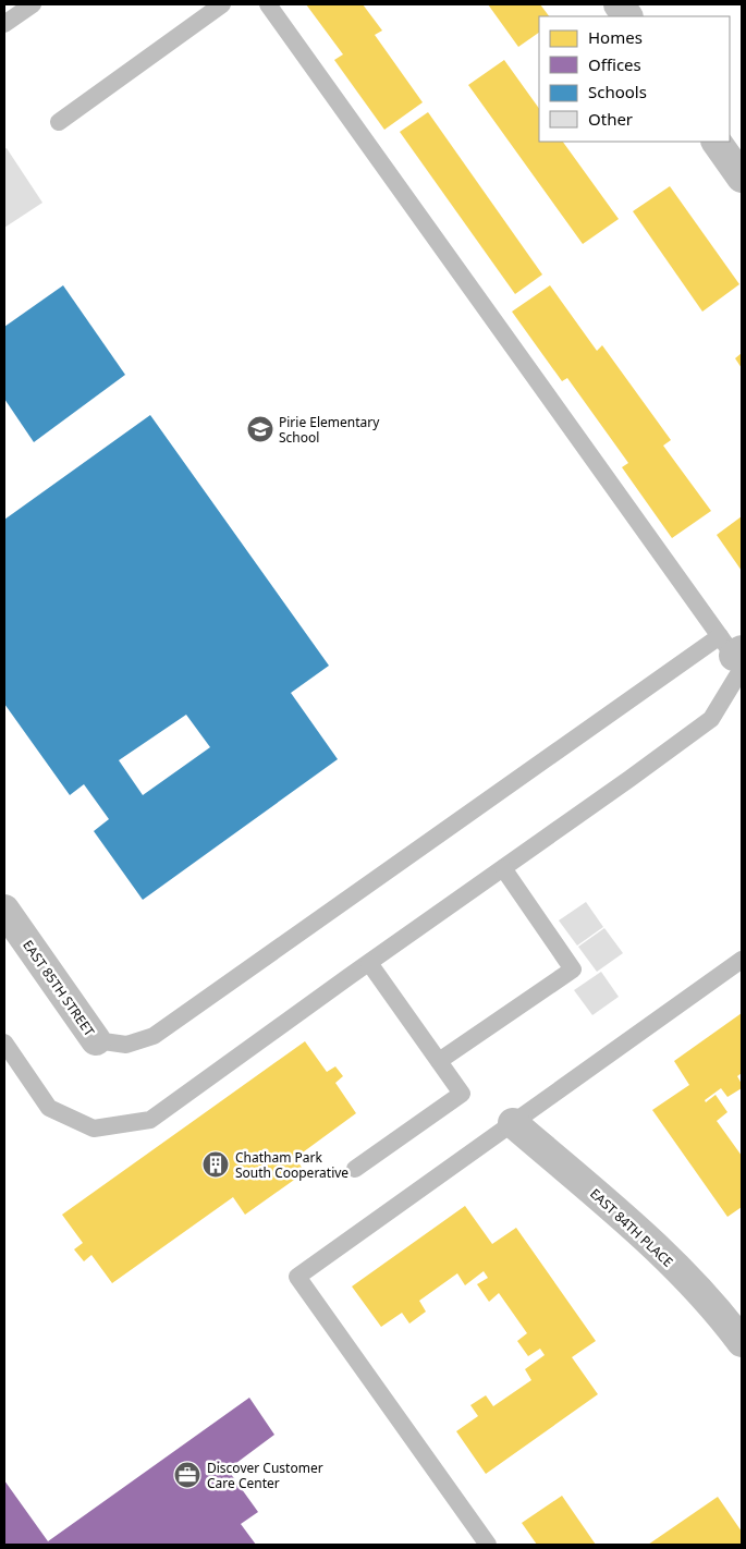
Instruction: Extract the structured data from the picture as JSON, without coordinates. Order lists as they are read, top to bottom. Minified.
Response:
{"streets":{"street":["EAST 85TH STREET","EAST 84TH PLACE"]},"places":{"school or university":["Pirie Elementary School"],"building":["Chatham Park South Cooperative"],"office":["Discover Customer Care Center"]},"legend":["Homes","Offices","Schools","Other"]}
